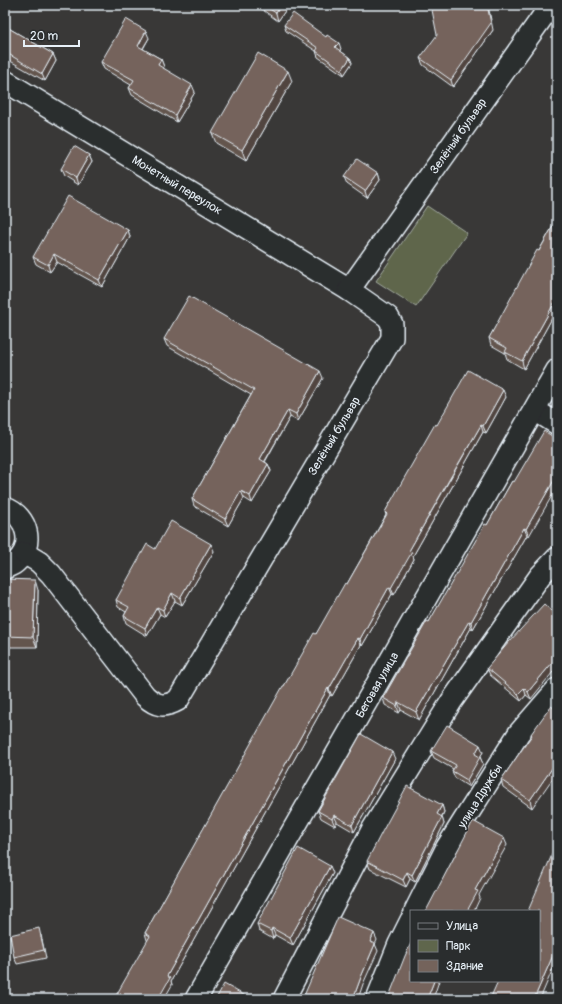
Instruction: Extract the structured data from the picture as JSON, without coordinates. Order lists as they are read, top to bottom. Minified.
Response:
{"streets":{"street":["Зелёный бульвар","Монетный переулок","Беговая улица","улица Дружбы"]},"crossings":[["Зелёный бульвар","Монетный переулок"]],"legend":["Улица","Парк","Здание"],"scale_bar":"20 m"}
